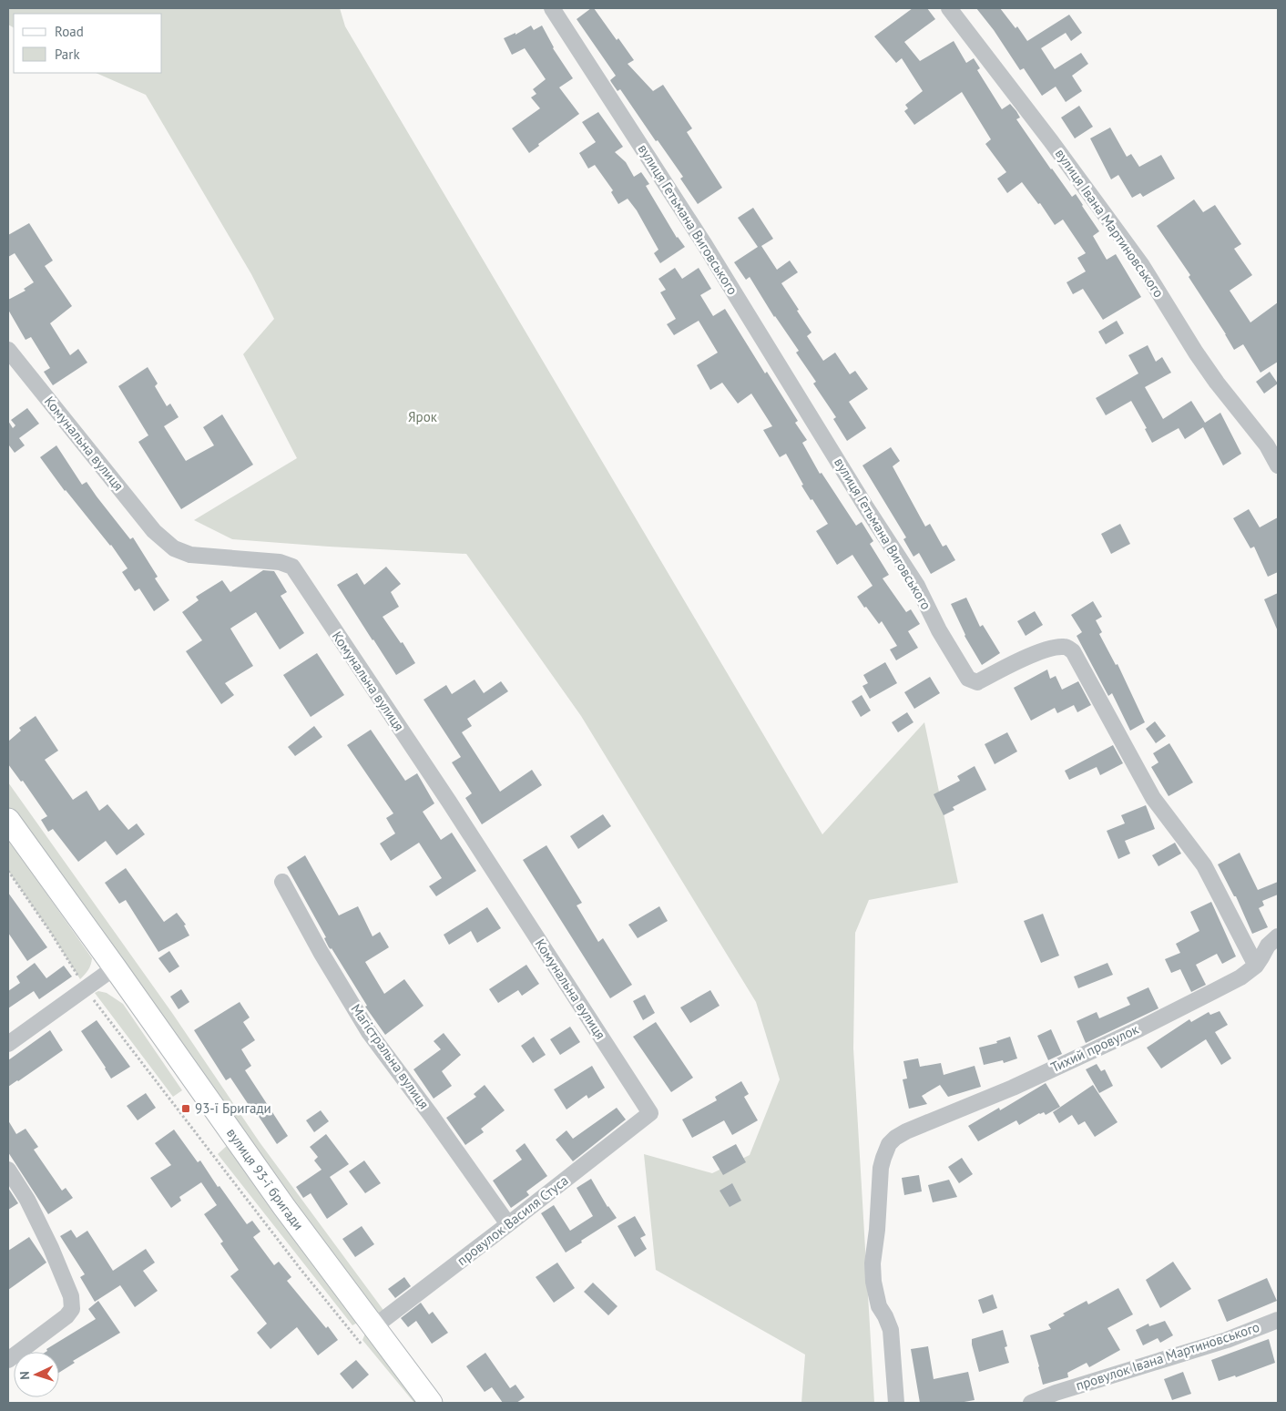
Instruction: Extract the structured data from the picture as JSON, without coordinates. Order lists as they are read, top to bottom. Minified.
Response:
{"streets":{"main road":["вулиця 93-ї бригади"],"street":["вулиця Гетьмана Виговського","вулиця Івана Мартиновського","Комунальна вулиця","Тихий провулок","Магістральна вулиця","провулок Василя Стуса","провулок Івана Мартиновського"]},"crossings":[["вулиця Гетьмана Виговського","Тихий провулок"],["Комунальна вулиця","провулок Василя Стуса"],["Магістральна вулиця","провулок Василя Стуса"],["вулиця 93-ї бригади","провулок Василя Стуса"]],"parks":["Ярок"],"places":{"transit":["93-ї Бригади"]},"legend":["Road","Park"],"north":"left"}
